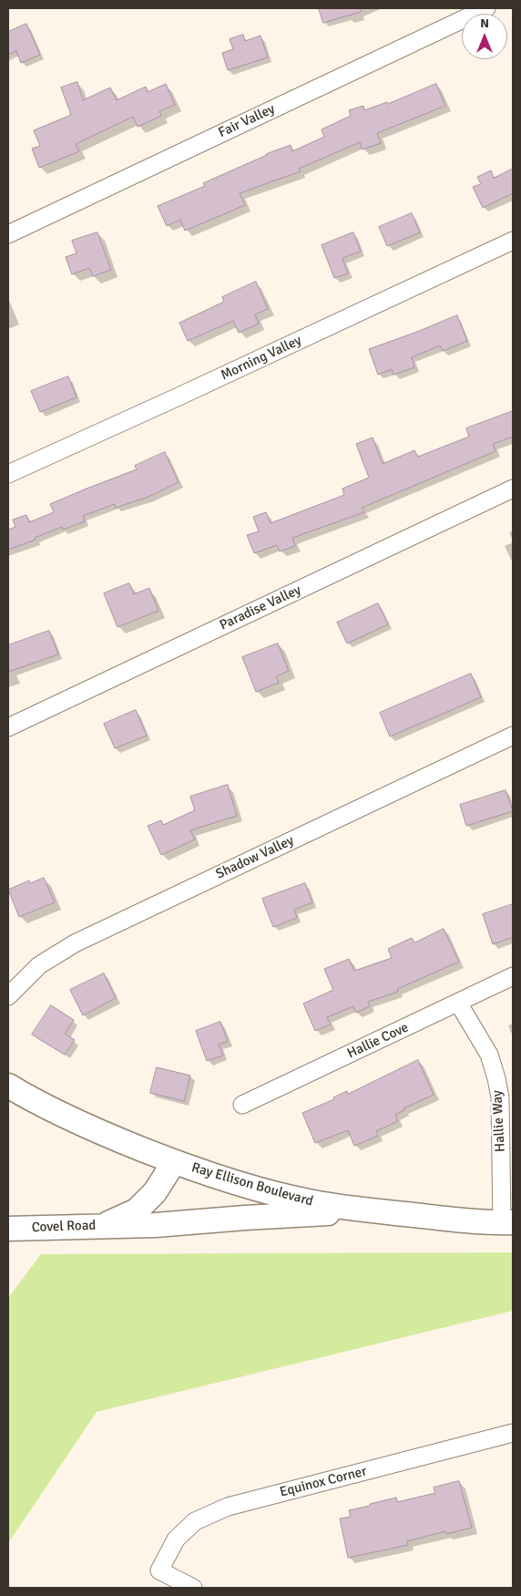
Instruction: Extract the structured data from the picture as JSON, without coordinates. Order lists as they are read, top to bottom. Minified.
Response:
{"streets":{"street":["Fair Valley","Morning Valley","Paradise Valley","Shadow Valley","Hallie Cove","Hallie Way","Ray Ellison Boulevard","Covel Road","Equinox Corner"]},"crossings":[["Hallie Cove","Hallie Way"],["Hallie Way","Ray Ellison Boulevard"],["Ray Ellison Boulevard","Covel Road"]],"north":"top"}
